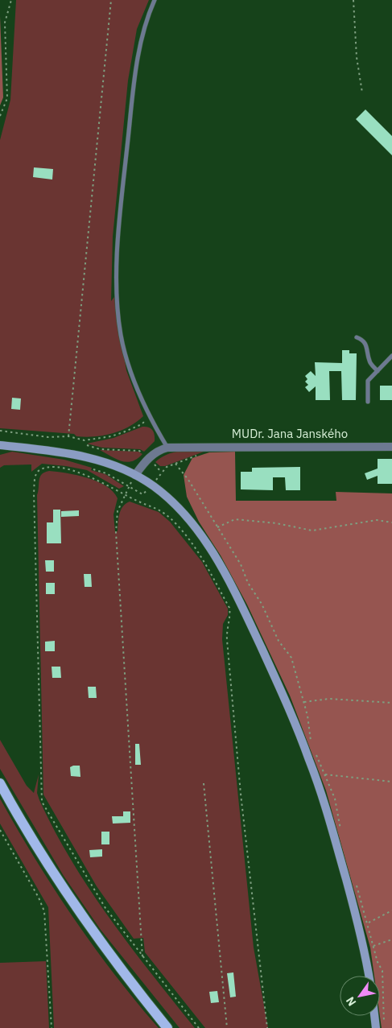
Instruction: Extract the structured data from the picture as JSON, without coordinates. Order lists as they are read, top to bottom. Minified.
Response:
{"streets":{"street":["MUDr. Jana Janského"]},"north":"bottom left"}
